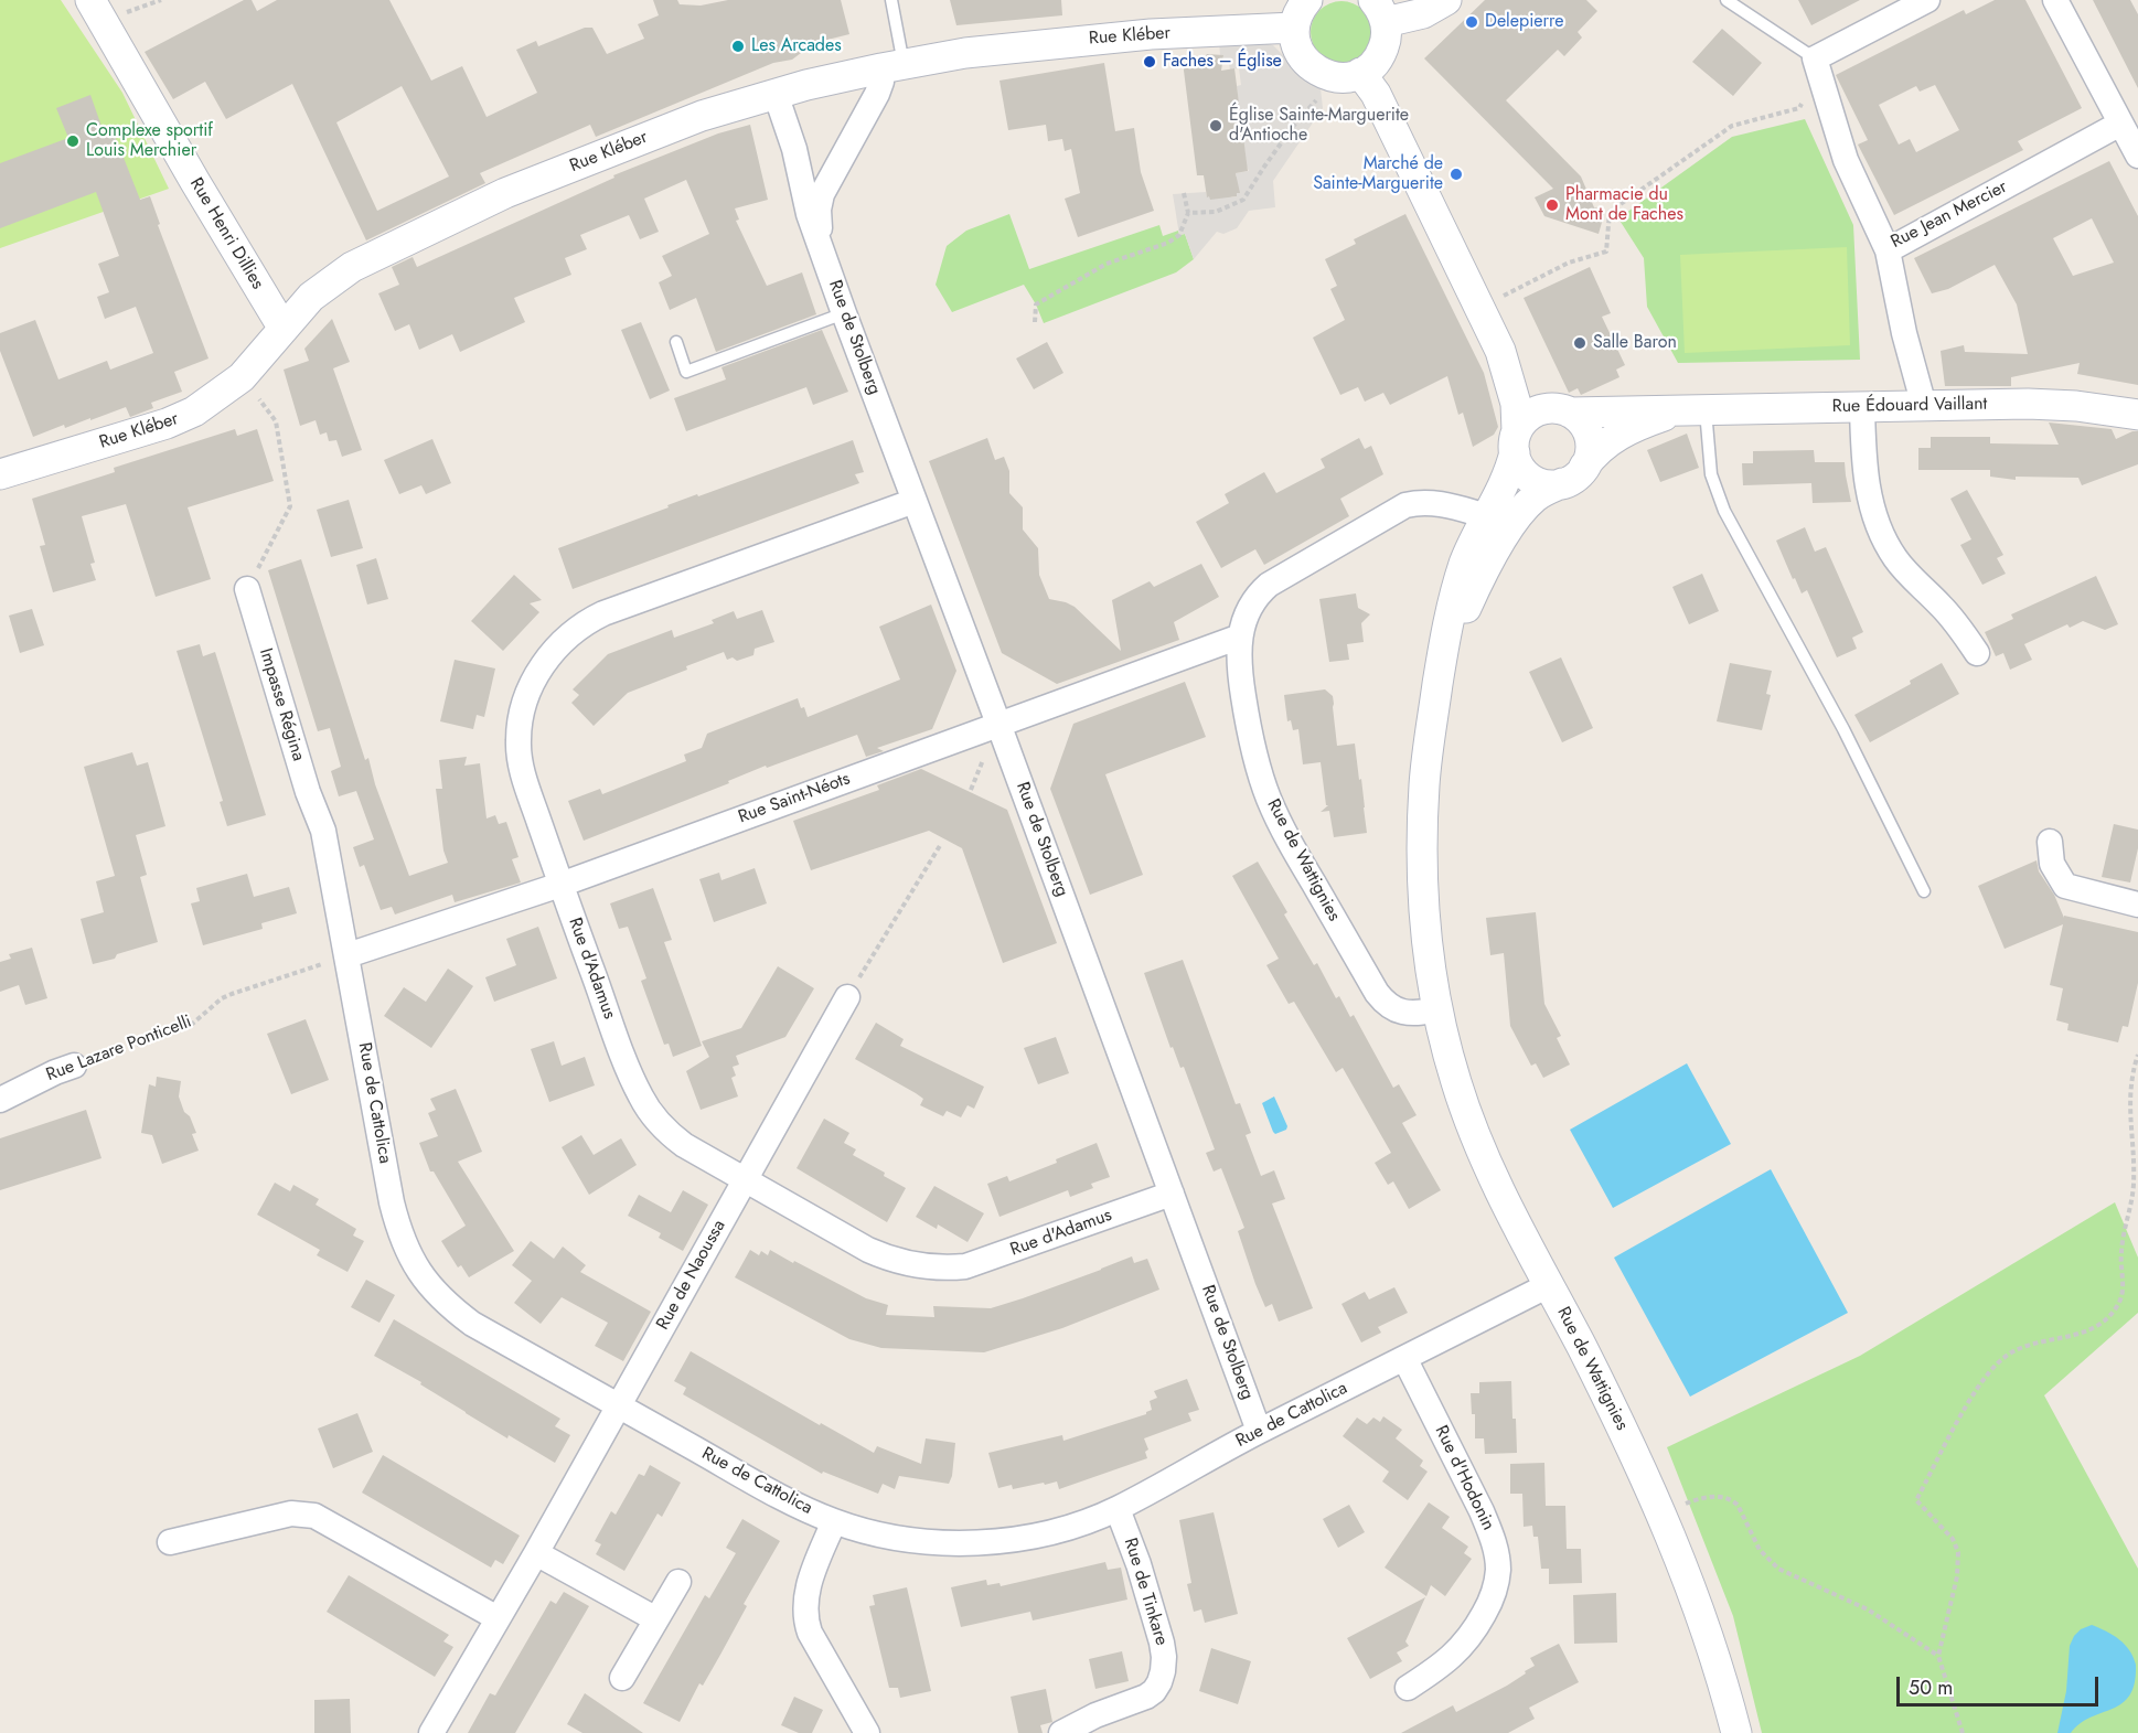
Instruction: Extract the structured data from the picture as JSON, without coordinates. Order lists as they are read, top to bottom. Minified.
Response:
{"streets":{"street":["Rue Kléber","Rue Jean Mercier","Rue Henri Dillies","Rue de Stolberg","Rue Édouard Vaillant","Impasse Régina","Rue Saint-Néots","Rue de Wattignies","Rue d'Adamus","Rue Lazare Ponticelli","Rue de Cattolica","Rue de Naoussa","Rue d'Hodonin","Rue de Tinkare"]},"crossings":[["Rue Kléber","Rue Henri Dillies"],["Rue Kléber","Rue de Stolberg"],["Rue de Stolberg","Rue Saint-Néots"],["Rue de Stolberg","Rue d'Adamus"],["Rue de Stolberg","Rue de Cattolica"],["Rue Édouard Vaillant","Rue de Wattignies"],["Impasse Régina","Rue de Cattolica"],["Rue Saint-Néots","Rue de Wattignies"],["Rue Saint-Néots","Rue d'Adamus"],["Rue Saint-Néots","Rue Lazare Ponticelli"],["Rue Saint-Néots","Rue de Cattolica"],["Rue de Wattignies","Rue de Cattolica"],["Rue d'Adamus","Rue de Naoussa"],["Rue Lazare Ponticelli","Rue de Cattolica"],["Rue de Cattolica","Rue de Naoussa"],["Rue de Cattolica","Rue d'Hodonin"],["Rue de Cattolica","Rue de Tinkare"]],"places":["Delepierre","Les Arcades","Faches – Église","Église Sainte-Marguerite d'Antioche","Complexe sportif Louis Merchier","Marché de Sainte-Marguerite","Pharmacie du Mont de Faches","Salle Baron"],"scale_bar":"50 m"}
